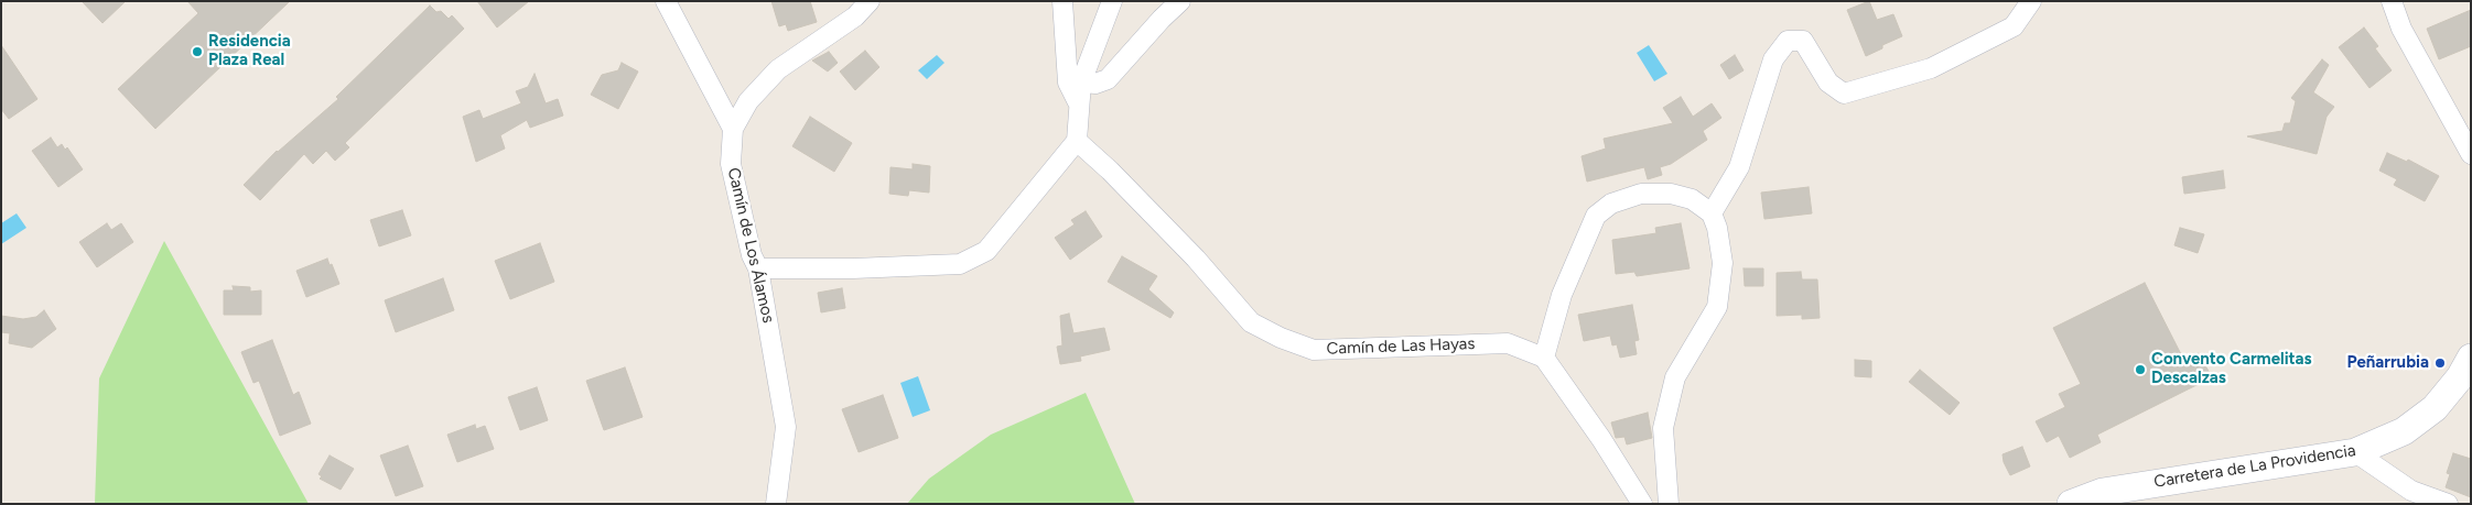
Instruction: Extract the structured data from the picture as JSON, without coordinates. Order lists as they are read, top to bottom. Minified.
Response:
{"streets":{"street":["Camín de Los Álamos","Camín de Las Hayas","Carretera de La Providencia"]},"places":["Residencia Plaza Real","Peñarrubia","Convento Carmelitas Descalzas"]}
